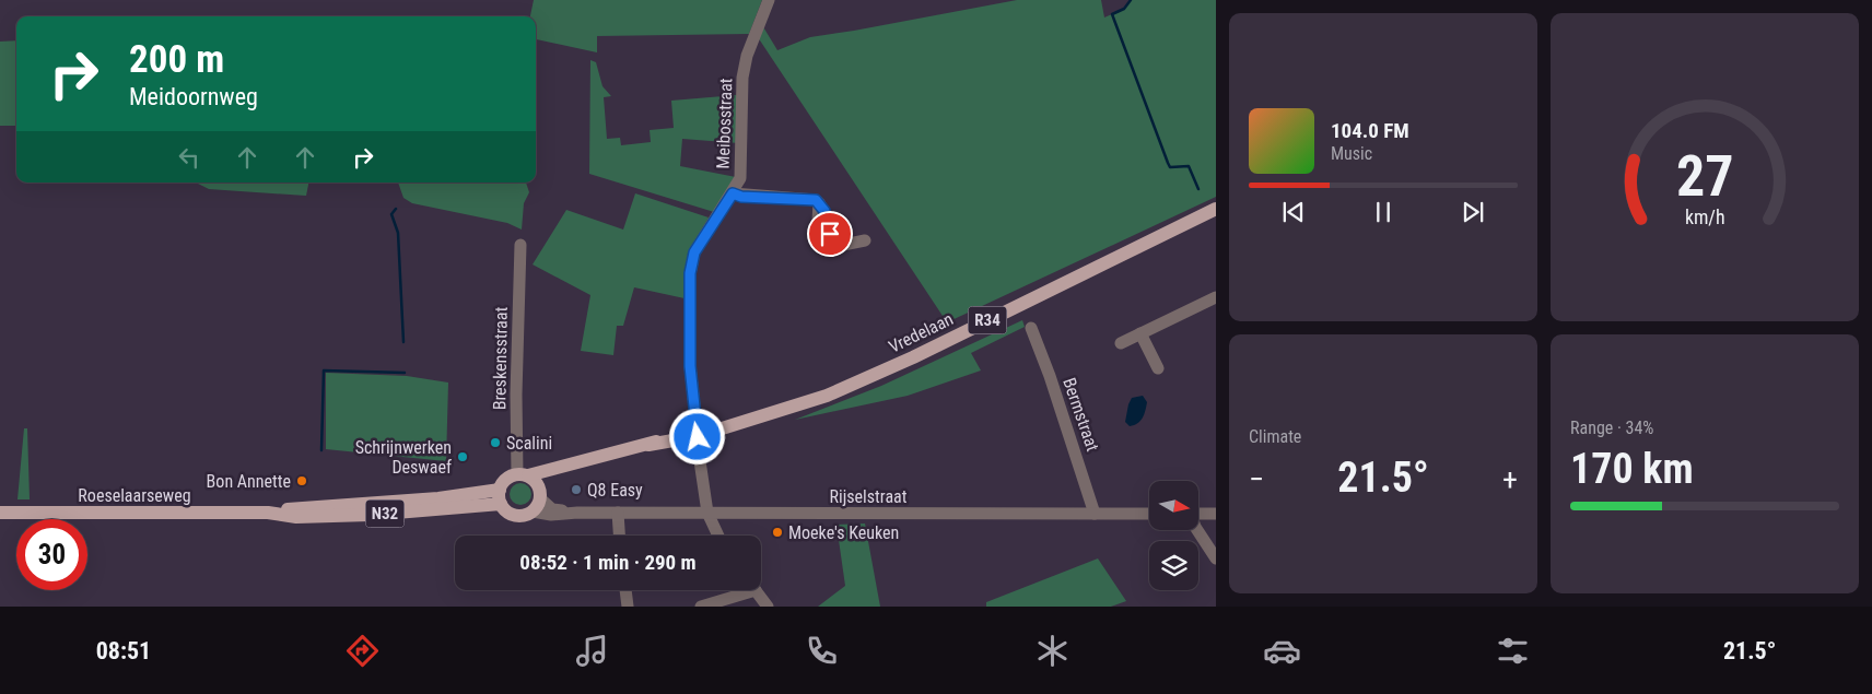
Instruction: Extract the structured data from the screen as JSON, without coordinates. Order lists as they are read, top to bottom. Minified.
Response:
{"streets":{"main road":["R34","Vredelaan","Roeselaarseweg","N32"],"street":["Meibosstraat","Breskensstraat","Bermstraat","Rijselstraat"]},"crossings":[["Meibosstraat","Vredelaan"],["Vredelaan","Breskensstraat"],["Vredelaan","Roeselaarseweg"],["Vredelaan","Rijselstraat"],["Vredelaan","N32"],["Breskensstraat","Roeselaarseweg"],["Breskensstraat","Rijselstraat"],["Breskensstraat","N32"],["Bermstraat","Rijselstraat"],["Roeselaarseweg","Rijselstraat"],["Roeselaarseweg","N32"],["Rijselstraat","N32"]],"places":["Scalini","Schrijnwerken Deswaef","Bon Annette","Q8 Easy","Moeke's Keuken"],"north":"right","page":{"turn":["200 m","Meidoornweg"],"song":["104.0 FM","Music"],"tile":["Climate",["Range · 34%","170 km"]],"heat":["−","21.5°","+"],"limit":"30","trip":"08:52 · 1 min · 290 m","tabs":["08:51","21.5°"],"gauge":["27","km/h"]}}
